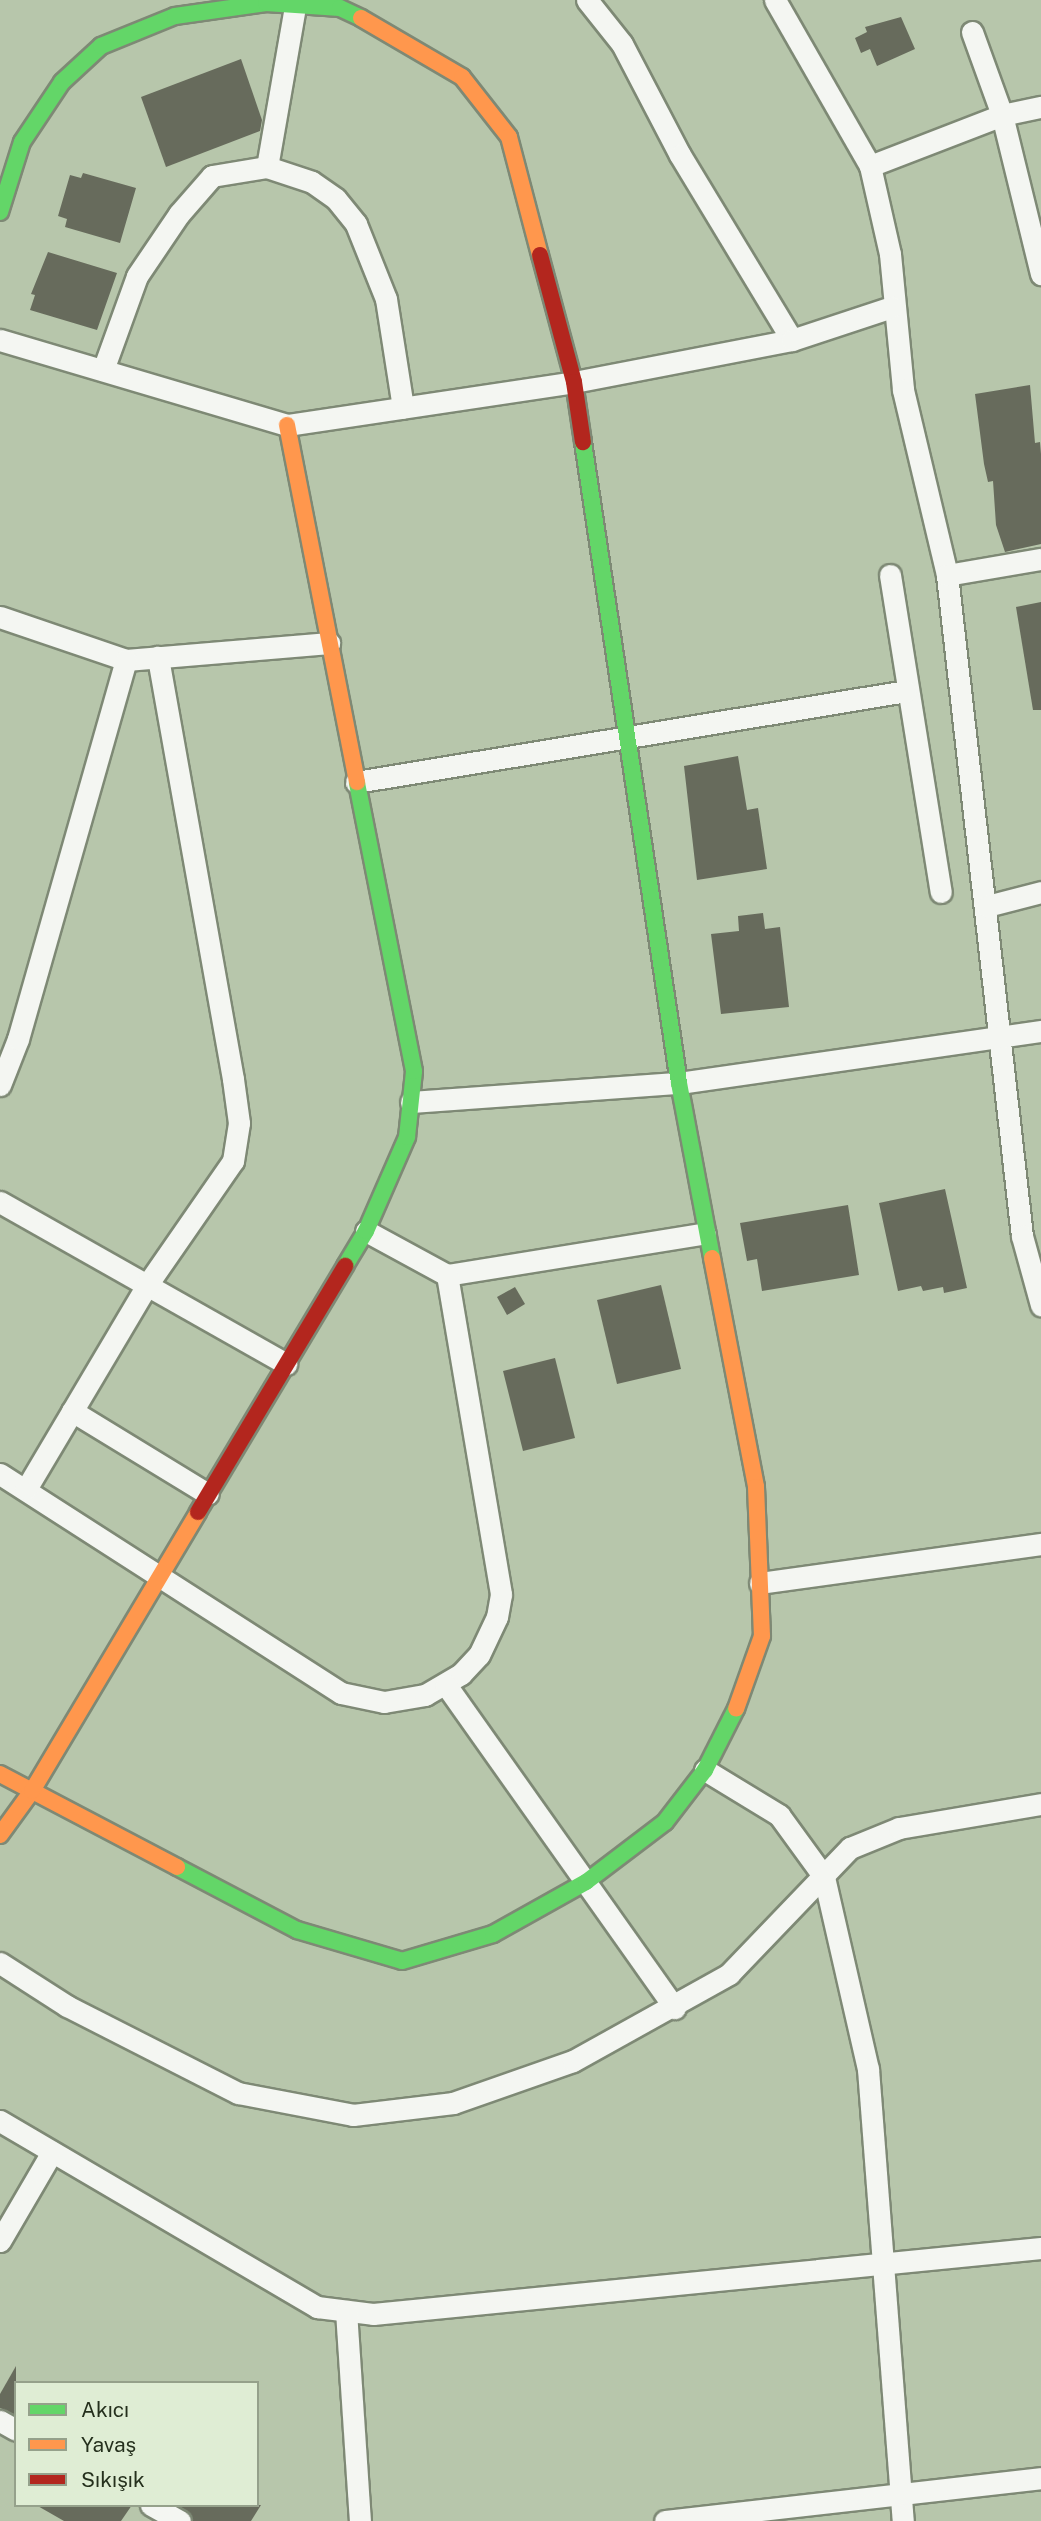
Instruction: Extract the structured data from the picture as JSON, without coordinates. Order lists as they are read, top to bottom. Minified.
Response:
{"legend":["Akıcı","Yavaş","Sıkışık"]}
